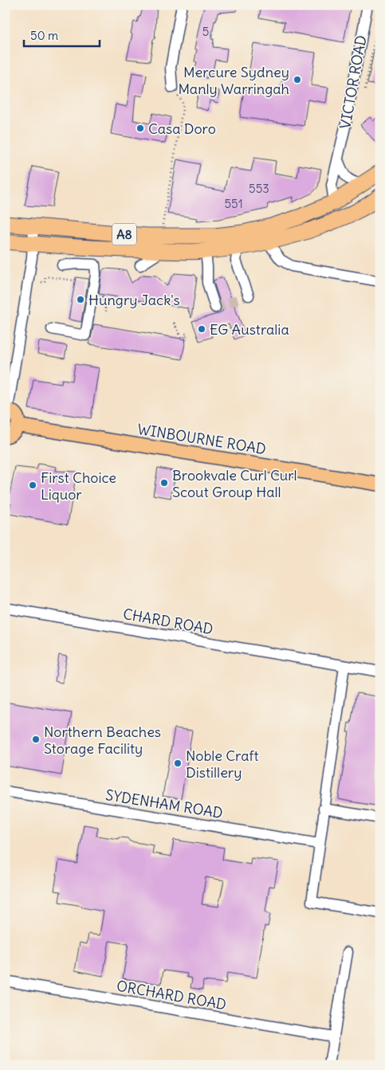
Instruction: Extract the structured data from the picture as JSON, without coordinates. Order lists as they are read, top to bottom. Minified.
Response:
{"streets":{"highway":["A8"],"main road":["WINBOURNE ROAD"],"street":["VICTOR ROAD","CHARD ROAD","SYDENHAM ROAD","ORCHARD ROAD"]},"crossings":[["VICTOR ROAD","A8"]],"places":["Mercure Sydney Manly Warringah","Casa Doro","Hungry Jack's","EG Australia","Brookvale Curl Curl Scout Group Hall","First Choice Liquor","Northern Beaches Storage Facility","Noble Craft Distillery"],"house_numbers":["5","553","551"],"scale_bar":"50 m"}
